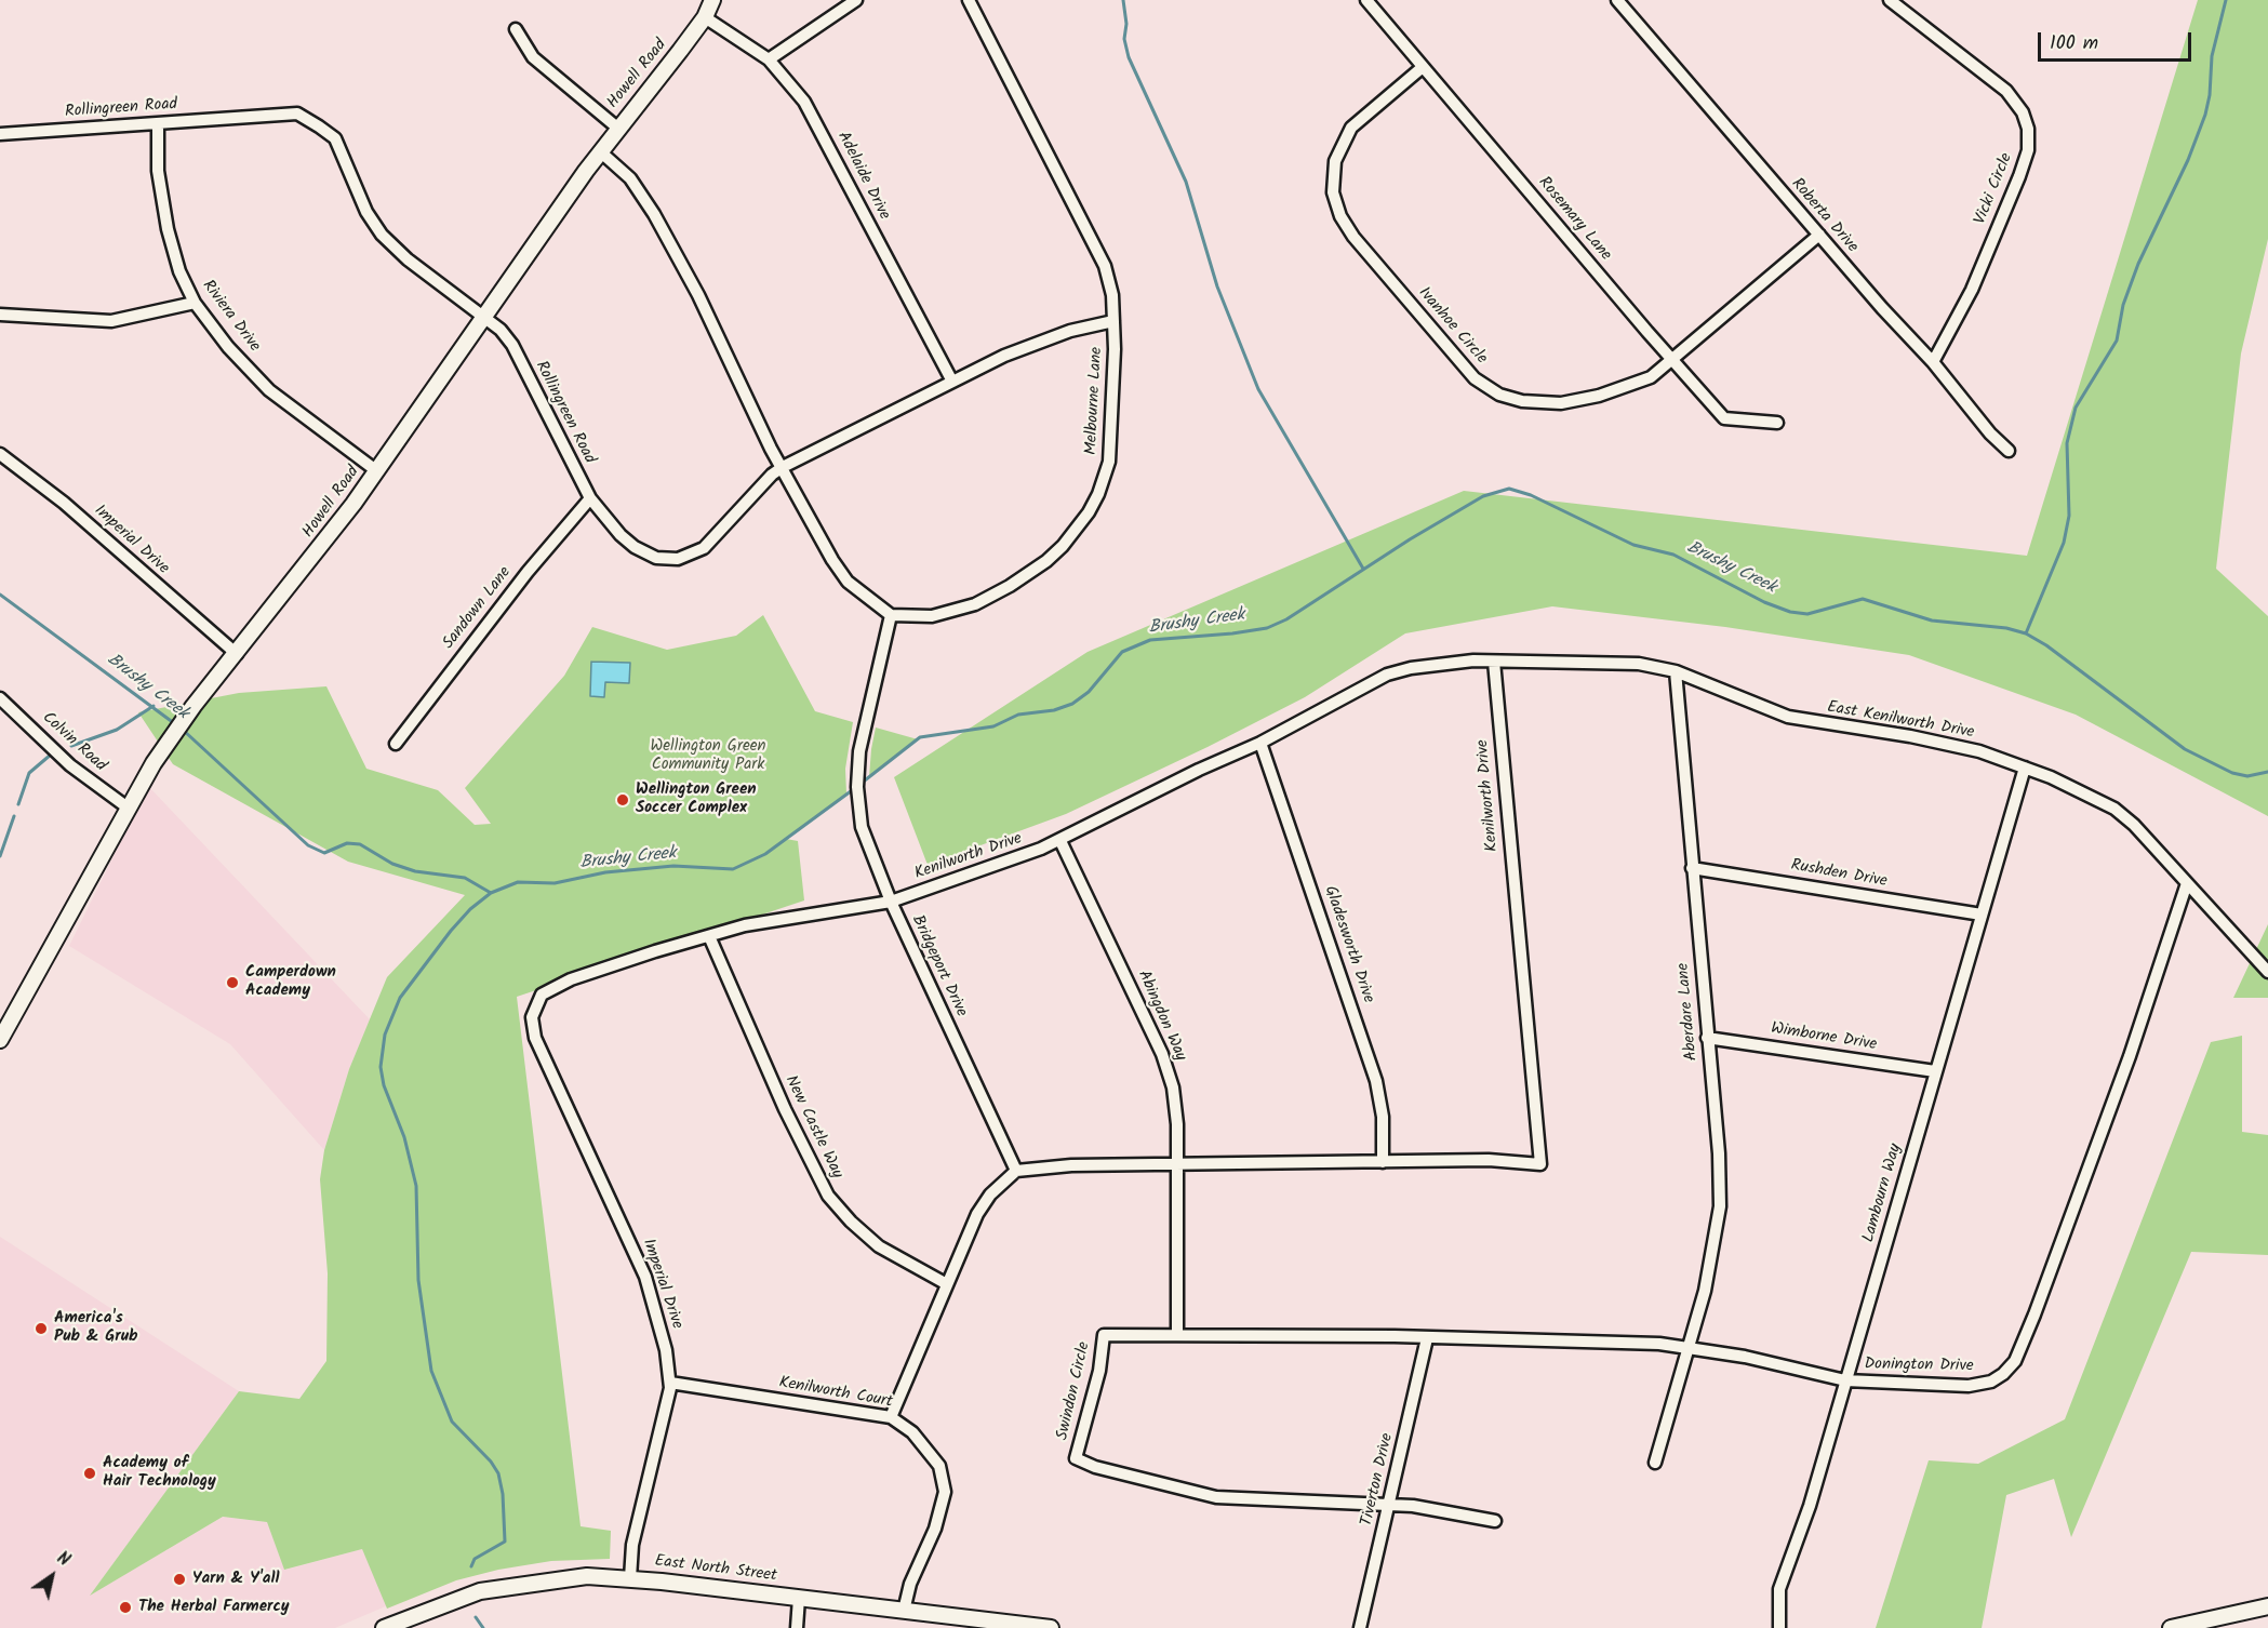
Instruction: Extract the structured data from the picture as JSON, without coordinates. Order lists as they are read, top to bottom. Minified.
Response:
{"streets":{"main road":["Howell Road","East North Street"],"street":["Rollingreen Road","Adelaide Drive","Vicki Circle","Roberta Drive","Rosemary Lane","Riviera Drive","Ivanhoe Circle","Melbourne Lane","Imperial Drive","Sandown Lane","East Kenilworth Drive","Colvin Road","Kenilworth Drive","Rushden Drive","Gladesworth Drive","Bridgeport Drive","Aberdare Lane","Abingdon Way","Wimborne Drive","New Castle Way","Lambourn Way","Donington Drive","Swindon Circle","Kenilworth Court","Tiverton Drive"]},"crossings":[["Howell Road","Rollingreen Road"],["Howell Road","Adelaide Drive"],["Howell Road","Riviera Drive"],["Howell Road","Imperial Drive"],["Howell Road","Colvin Road"],["Rollingreen Road","Adelaide Drive"],["Rollingreen Road","Riviera Drive"],["Rollingreen Road","Melbourne Lane"],["Rollingreen Road","Sandown Lane"],["Vicki Circle","Roberta Drive"],["Roberta Drive","Ivanhoe Circle"],["Rosemary Lane","Ivanhoe Circle"],["Melbourne Lane","Bridgeport Drive"],["Imperial Drive","Kenilworth Drive"],["Imperial Drive","Kenilworth Court"],["Imperial Drive","East North Street"],["East Kenilworth Drive","Kenilworth Drive"],["East Kenilworth Drive","Aberdare Lane"],["East Kenilworth Drive","Lambourn Way"],["East Kenilworth Drive","Donington Drive"],["Kenilworth Drive","Gladesworth Drive"],["Kenilworth Drive","Bridgeport Drive"],["Kenilworth Drive","Abingdon Way"],["Kenilworth Drive","New Castle Way"],["Rushden Drive","Aberdare Lane"],["Rushden Drive","Lambourn Way"],["Aberdare Lane","Wimborne Drive"],["Aberdare Lane","Donington Drive"],["Abingdon Way","Swindon Circle"],["Wimborne Drive","Lambourn Way"],["Lambourn Way","Donington Drive"],["Donington Drive","Swindon Circle"],["Donington Drive","Tiverton Drive"],["Swindon Circle","Tiverton Drive"],["Kenilworth Court","East North Street"]],"water":["Brushy Creek"],"parks":["Wellington Green Community Park"],"places":["Wellington Green Soccer Complex","Camperdown Academy","America's Pub & Grub","Academy of Hair Technology","Yarn & Y'all","The Herbal Farmercy"],"scale_bar":"100 m","north":"top right"}
